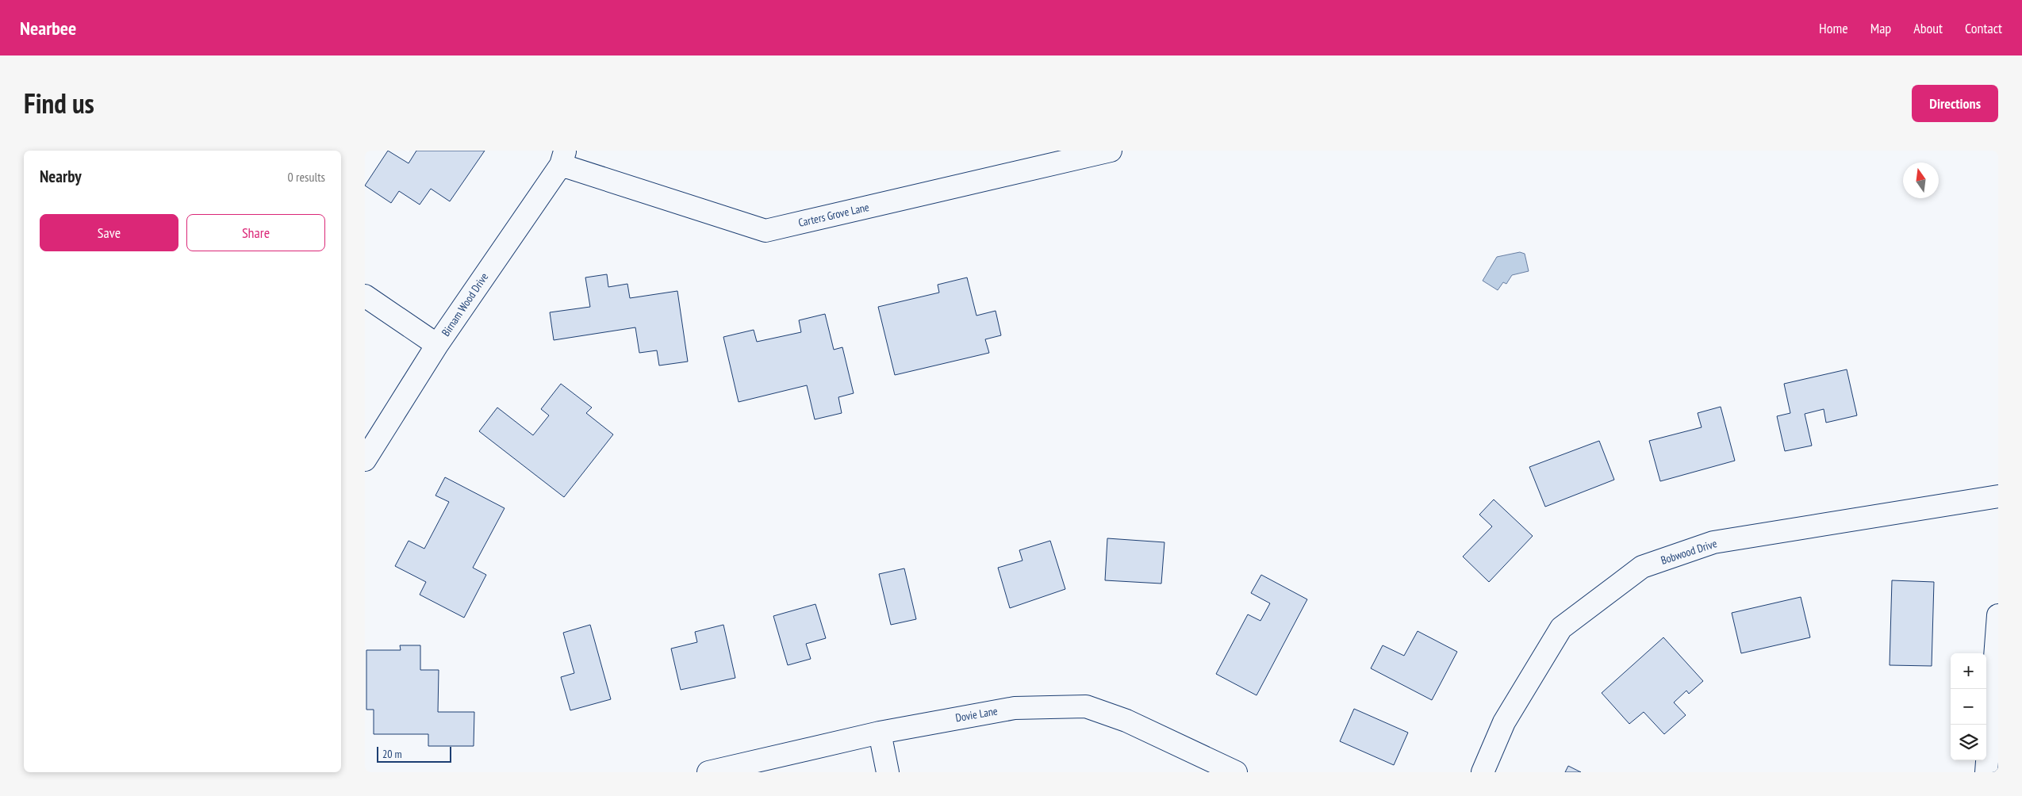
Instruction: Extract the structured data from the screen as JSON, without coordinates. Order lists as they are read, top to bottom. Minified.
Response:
{"streets":{"street":["Carters Grove Lane","Birnam Wood Drive","Bobwood Drive","Dovie Lane"]},"crossings":[["Carters Grove Lane","Birnam Wood Drive"]],"scale_bar":"20 m","north":"top","page":{"header":"Nearbee","nav":["Home","Map","About","Contact"],"title":"Find us","buttons":["Directions",["Save","Share"]],"heading":["Nearby","0 results"],"map_buttons":["+","−"],"scale":"20 m"}}
